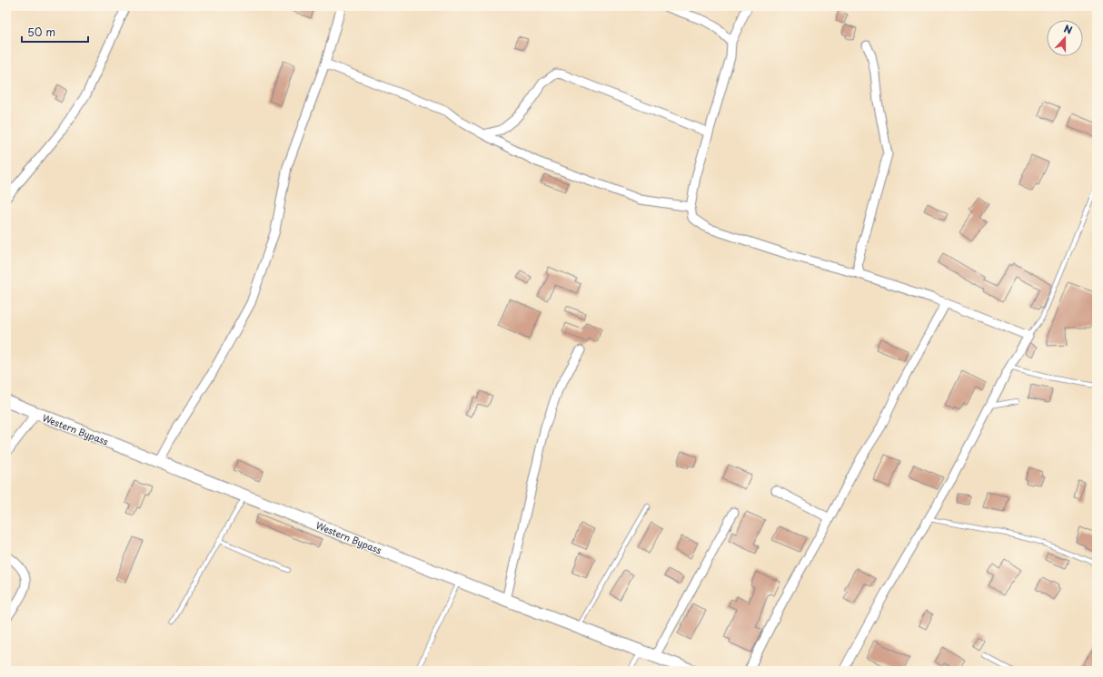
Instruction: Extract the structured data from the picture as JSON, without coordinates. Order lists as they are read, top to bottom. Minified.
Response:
{"streets":{"main road":["Western Bypass"]},"scale_bar":"50 m","north":"top"}
